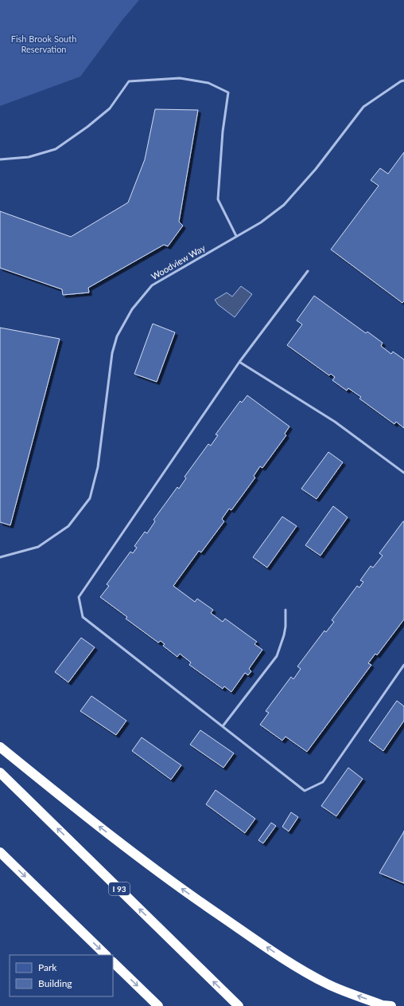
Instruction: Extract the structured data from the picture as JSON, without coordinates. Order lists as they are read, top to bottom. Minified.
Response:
{"streets":{"highway":["I 93"],"lane":["Woodview Way"]},"parks":["Fish Brook South Reservation"],"legend":["Park","Building"]}
